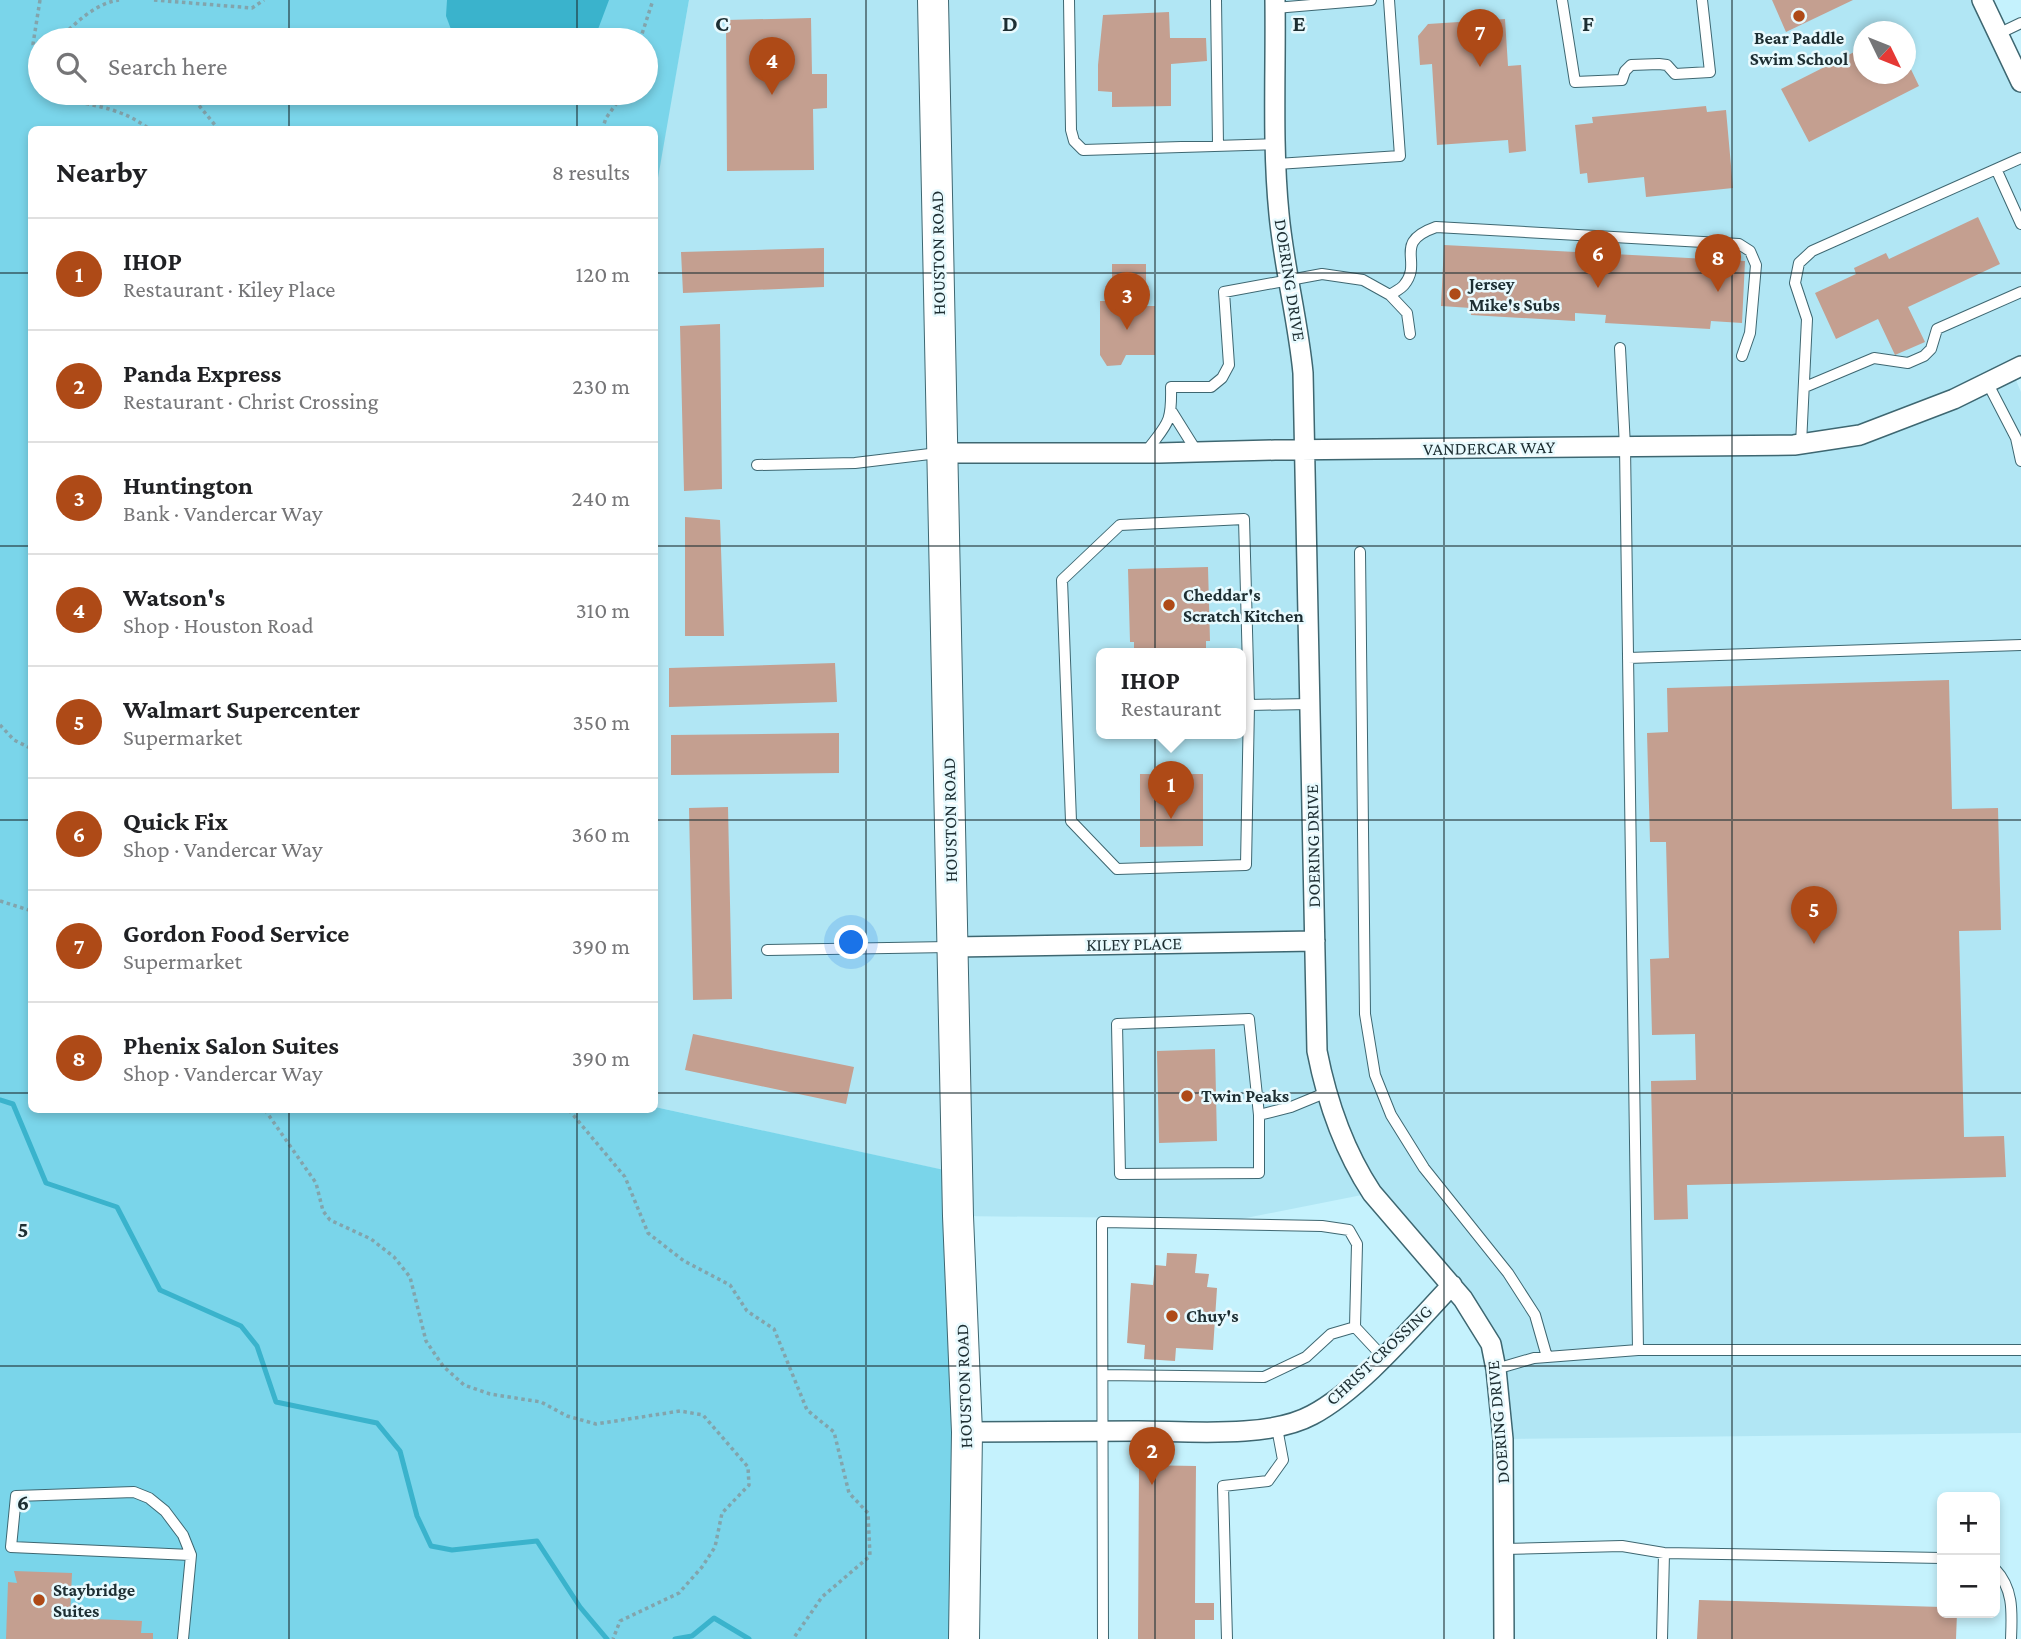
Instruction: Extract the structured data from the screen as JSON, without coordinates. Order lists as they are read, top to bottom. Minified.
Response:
{"streets":{"main road":["HOUSTON ROAD"],"street":["DOERING DRIVE","VANDERCAR WAY","KILEY PLACE","CHRIST CROSSING"]},"crossings":[["HOUSTON ROAD","VANDERCAR WAY"],["HOUSTON ROAD","KILEY PLACE"],["HOUSTON ROAD","CHRIST CROSSING"],["DOERING DRIVE","VANDERCAR WAY"],["DOERING DRIVE","KILEY PLACE"],["DOERING DRIVE","CHRIST CROSSING"]],"places":["Bear Paddle Swim School","Jersey Mike's Subs","Cheddar's Scratch Kitchen","Twin Peaks","Chuy's","Staybridge Suites"],"north":"bottom right","page":{"pins":["7","4","6","8","3","1","5","2"],"search":"Search here","heading":["Nearby","8 results"],"list":[{"mark":"1","name":"IHOP","note":"Restaurant · Kiley Place","value":"120 m"},{"mark":"2","name":"Panda Express","note":"Restaurant · Christ Crossing","value":"230 m"},{"mark":"3","name":"Huntington","note":"Bank · Vandercar Way","value":"240 m"},{"mark":"4","name":"Watson's","note":"Shop · Houston Road","value":"310 m"},{"mark":"5","name":"Walmart Supercenter","note":"Supermarket","value":"350 m"},{"mark":"6","name":"Quick Fix","note":"Shop · Vandercar Way","value":"360 m"},{"mark":"7","name":"Gordon Food Service","note":"Supermarket","value":"390 m"},{"mark":"8","name":"Phenix Salon Suites","note":"Shop · Vandercar Way","value":"390 m"}],"popup":["IHOP","Restaurant"],"map_buttons":["+","−"]},"grid":{"columns":["C","D","E","F"],"rows":["5","6"]}}
